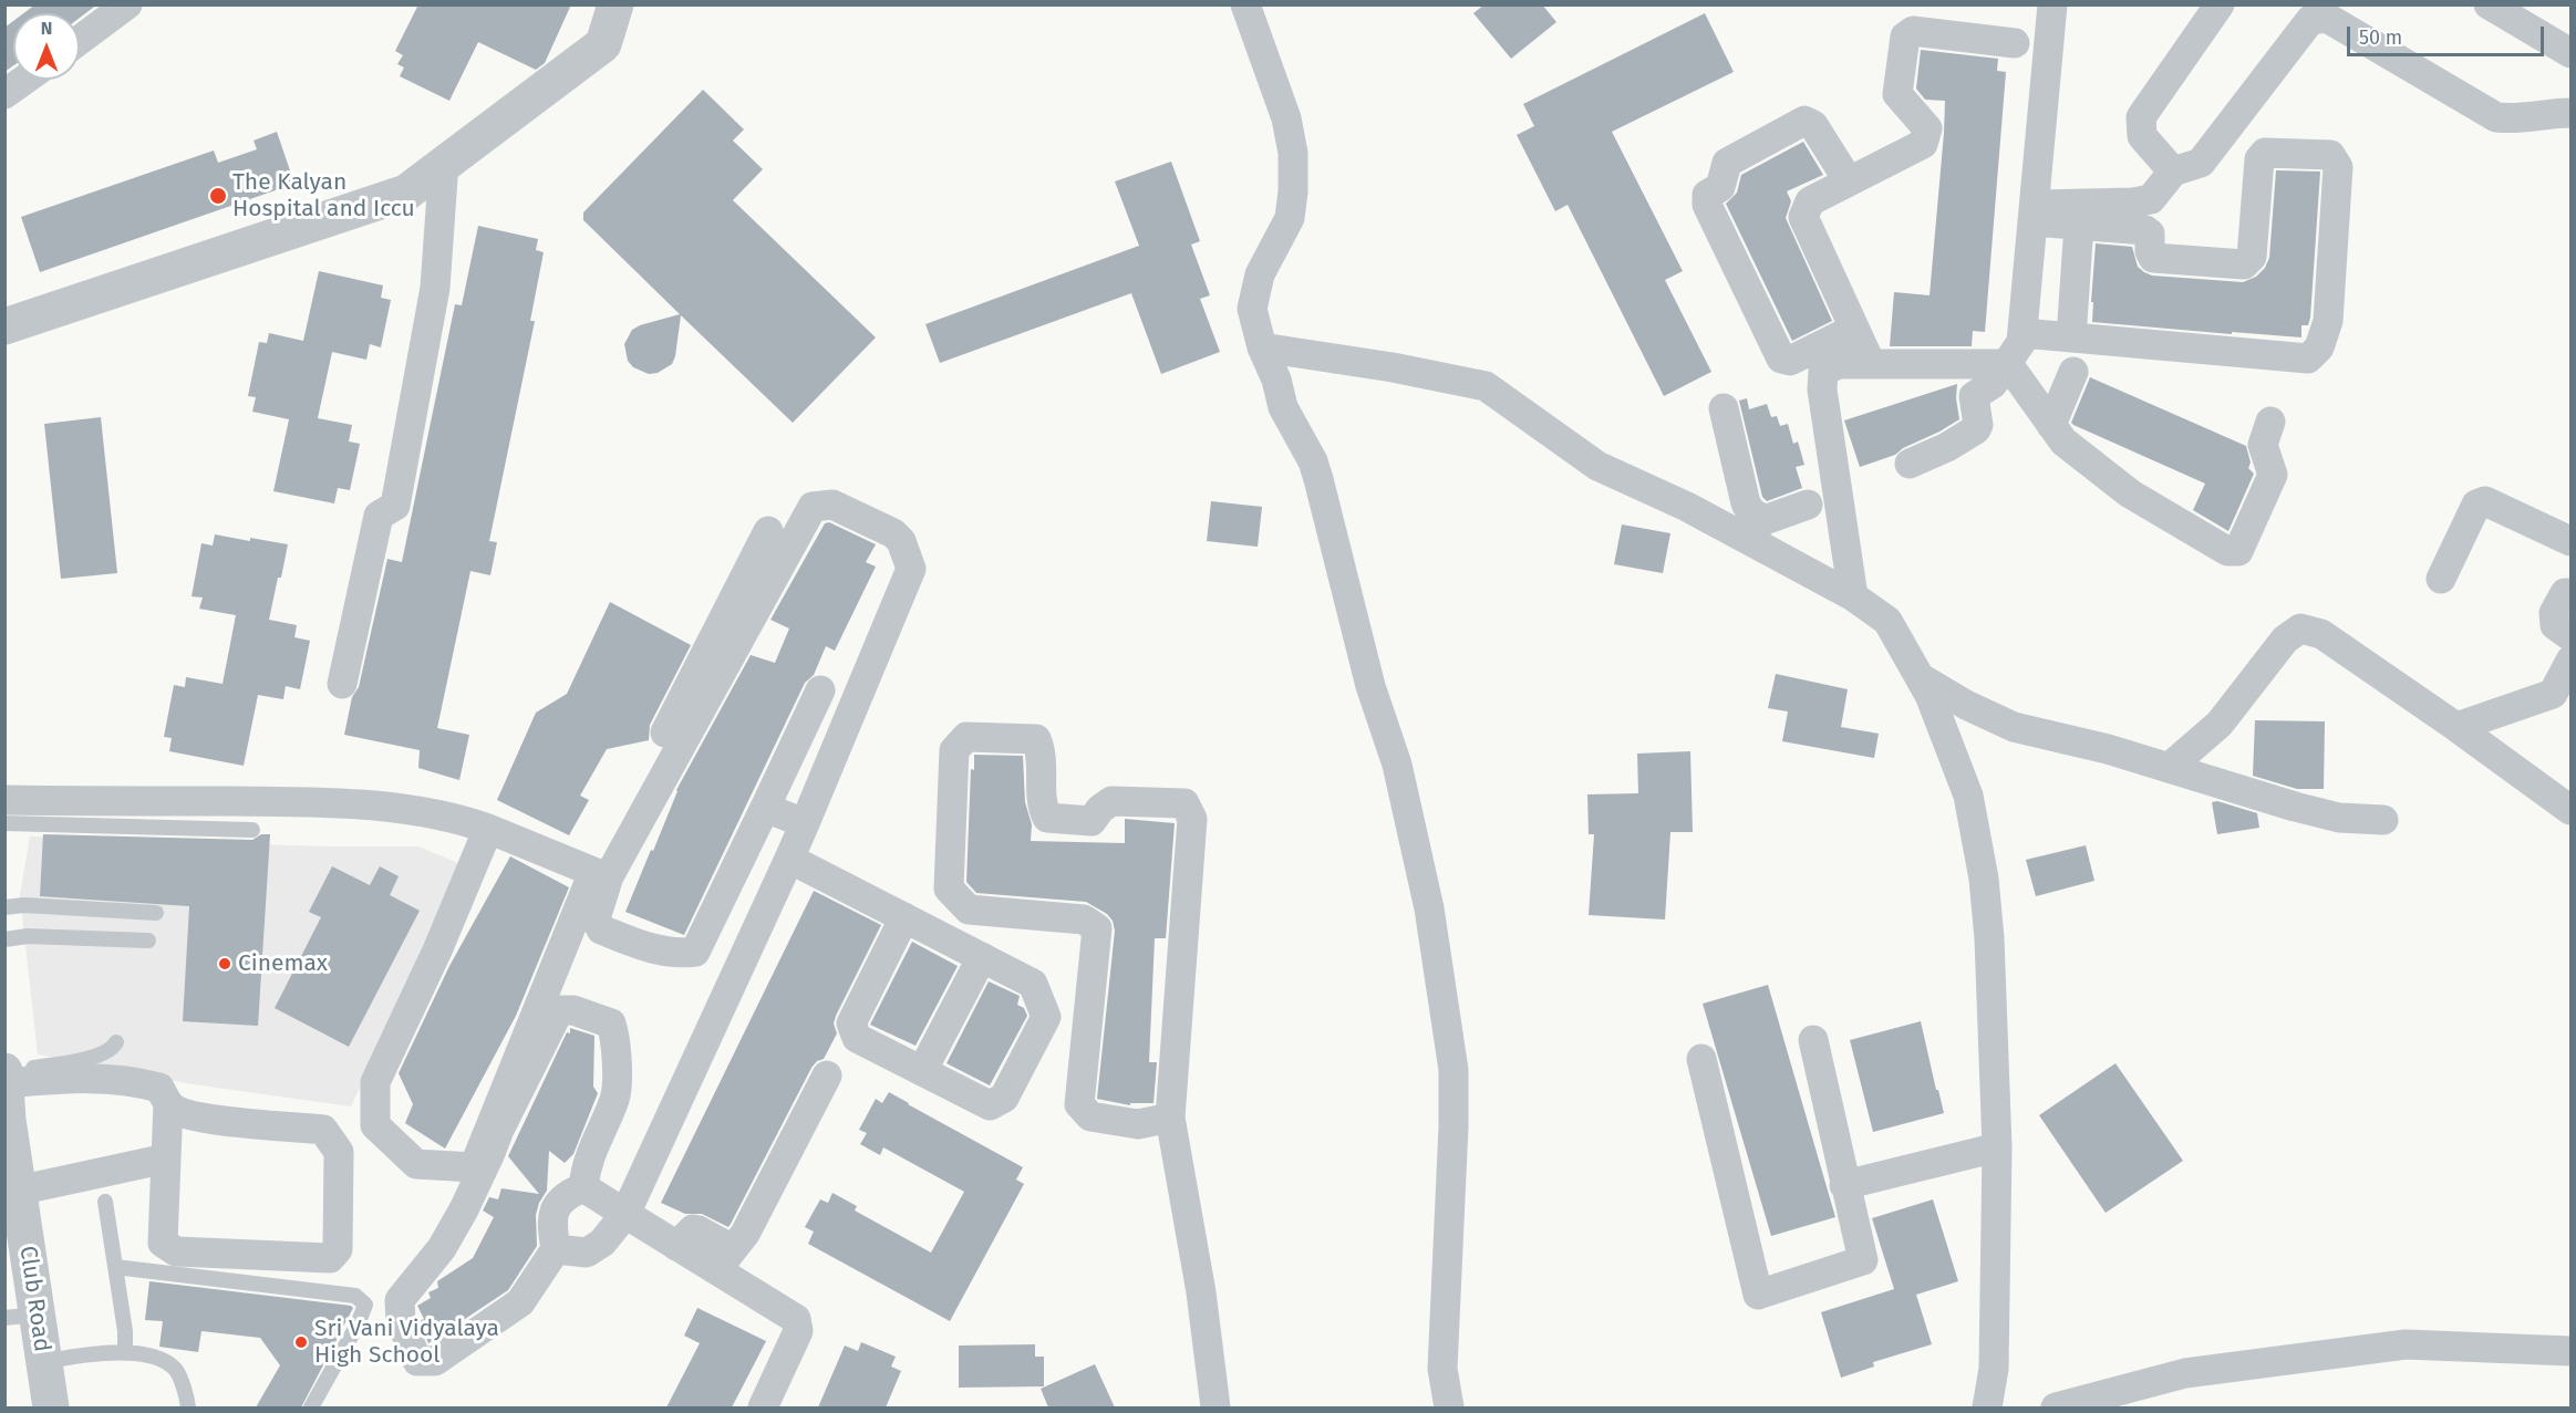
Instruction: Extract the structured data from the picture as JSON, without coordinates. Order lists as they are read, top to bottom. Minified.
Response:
{"streets":{"street":["Club Road"]},"places":["The Kalyan Hospital and Iccu","Cinemax","Sri Vani Vidyalaya High School"],"scale_bar":"50 m","north":"top"}
